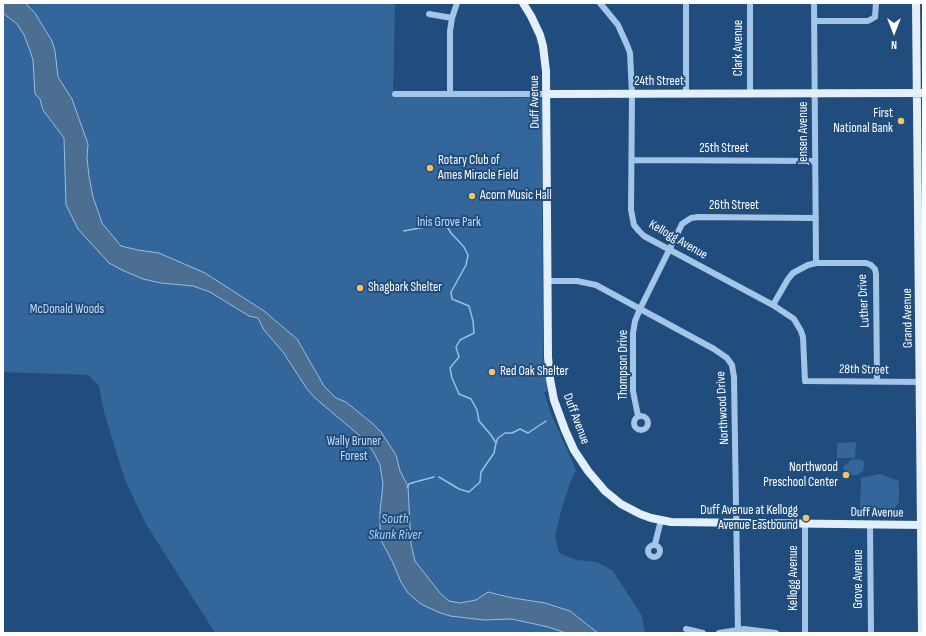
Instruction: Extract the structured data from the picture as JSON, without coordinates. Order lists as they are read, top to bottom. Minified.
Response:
{"streets":{"main road":["24th Street","Duff Avenue","Grand Avenue"],"street":["Clark Avenue","Jensen Avenue","25th Street","26th Street","Kellogg Avenue","Luther Drive","Thompson Drive","28th Street","Northwood Drive","Grove Avenue"]},"crossings":[["Clark Avenue","24th Street"],["24th Street","Duff Avenue"],["24th Street","Jensen Avenue"],["24th Street","Kellogg Avenue"],["24th Street","Grand Avenue"],["Duff Avenue","Kellogg Avenue"],["Duff Avenue","Grand Avenue"],["Duff Avenue","Northwood Drive"],["Duff Avenue","Grove Avenue"],["Jensen Avenue","25th Street"],["Jensen Avenue","26th Street"],["Jensen Avenue","Luther Drive"],["25th Street","Kellogg Avenue"],["26th Street","Kellogg Avenue"],["26th Street","Thompson Drive"],["Kellogg Avenue","Luther Drive"],["Kellogg Avenue","Thompson Drive"],["Kellogg Avenue","28th Street"],["Luther Drive","28th Street"],["Grand Avenue","28th Street"],["Thompson Drive","Northwood Drive"]],"water":["South Skunk River"],"parks":["Inis Grove Park","McDonald Woods","Wally Bruner Forest"],"places":["First National Bank","Rotary Club of Ames Miracle Field","Acorn Music Hall","Shagbark Shelter","Red Oak Shelter","Northwood Preschool Center","Duff Avenue at Kellogg Avenue Eastbound"],"north":"bottom"}
